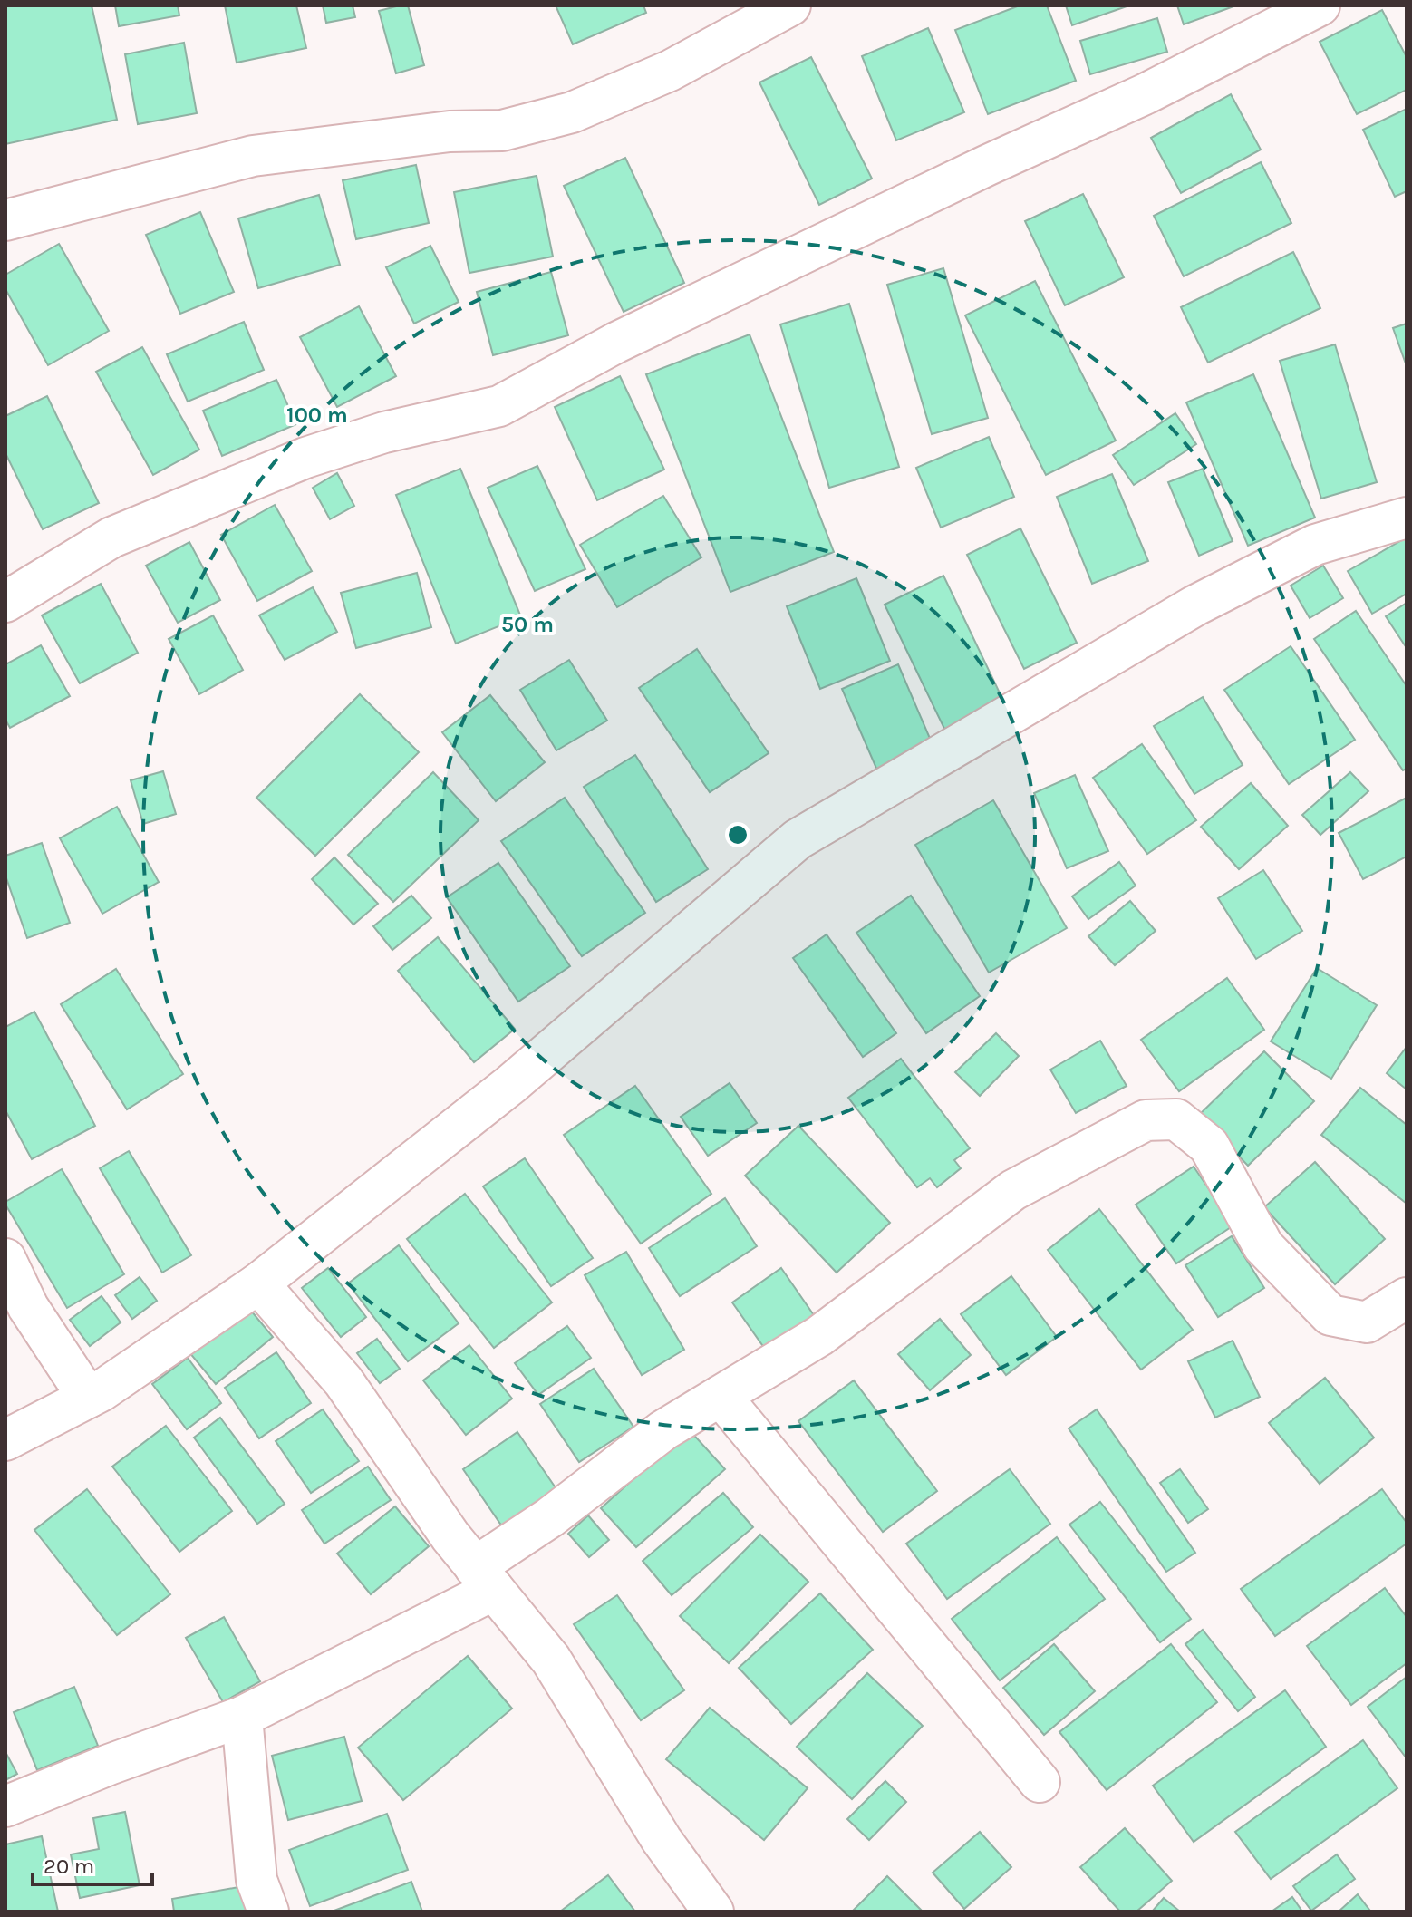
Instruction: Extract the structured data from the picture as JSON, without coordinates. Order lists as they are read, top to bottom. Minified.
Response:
{"scale_bar":"20 m","rings":["100 m","50 m"]}
